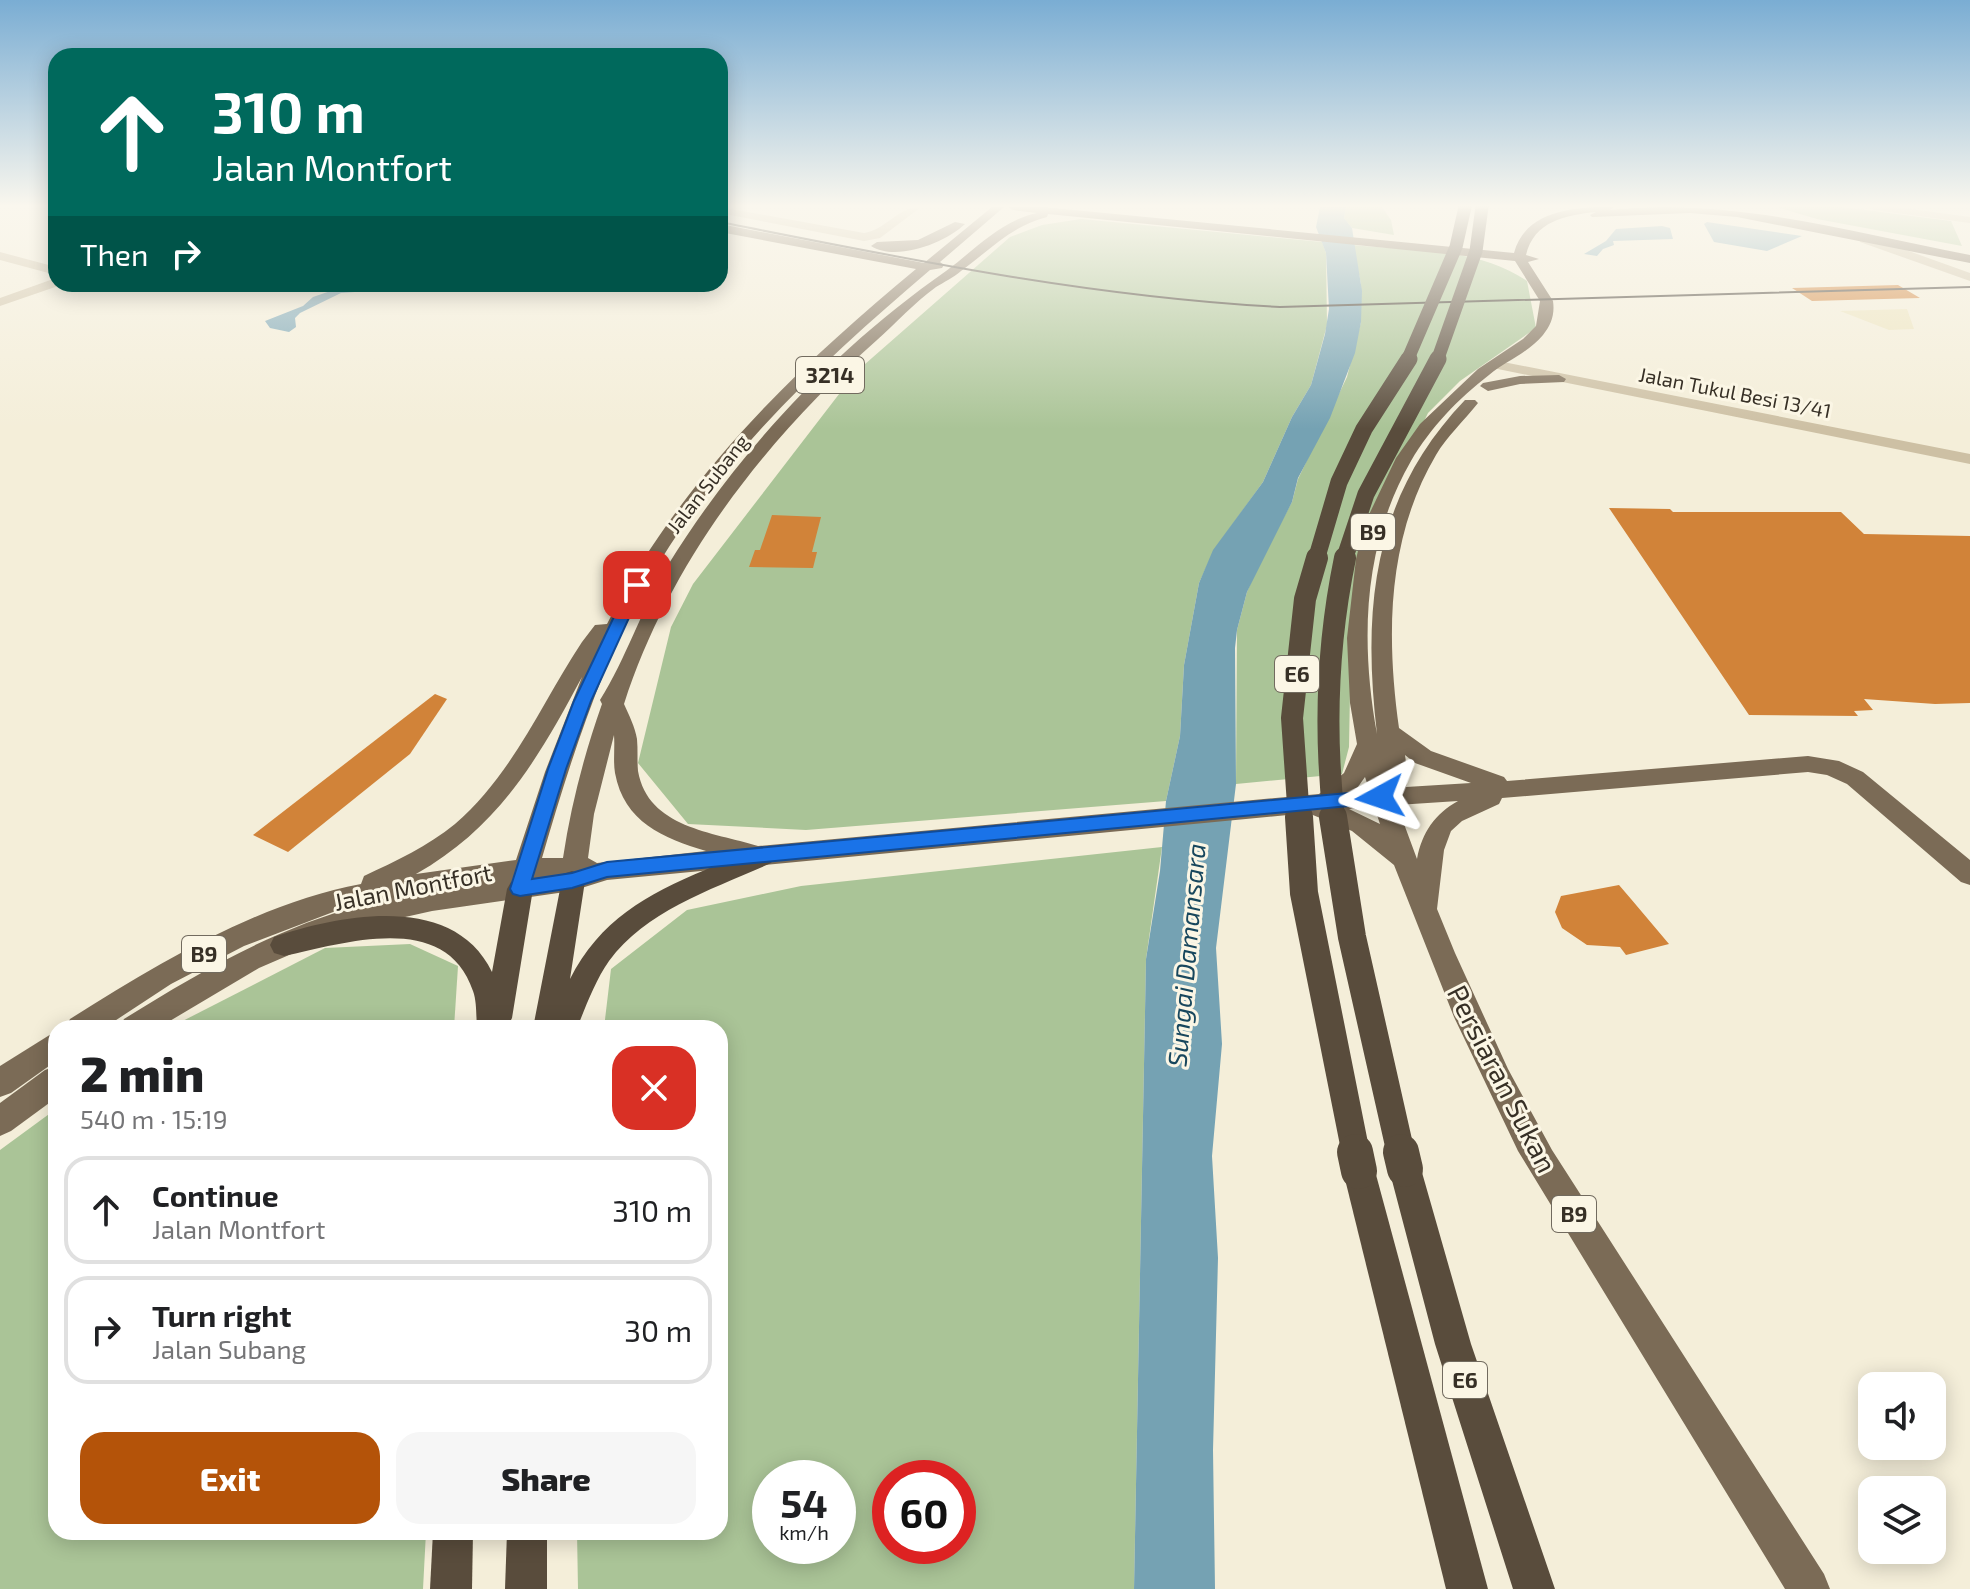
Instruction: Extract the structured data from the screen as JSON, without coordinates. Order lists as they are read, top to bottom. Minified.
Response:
{"streets":{"highway":["E6"],"main road":["3214","Jalan Subang","B9","Jalan Montfort","Persiaran Sukan"],"street":["Jalan Tukul Besi 13/41"]},"crossings":[["Jalan Tukul Besi 13/41","Persiaran Sukan"],["Jalan Subang","Jalan Montfort"],["B9","Jalan Montfort"],["B9","Persiaran Sukan"]],"water":["Sungai Damansara"],"page":{"turn":["310 m","Jalan Montfort"],"then":"Then","heading":["2 min","540 m · 15:19"],"list":[{"name":"Continue","note":"Jalan Montfort","value":"310 m"},{"name":"Turn right","note":"Jalan Subang","value":"30 m"}],"buttons":["Exit","Share"],"speed":"54 km/h","limit":"60"}}
